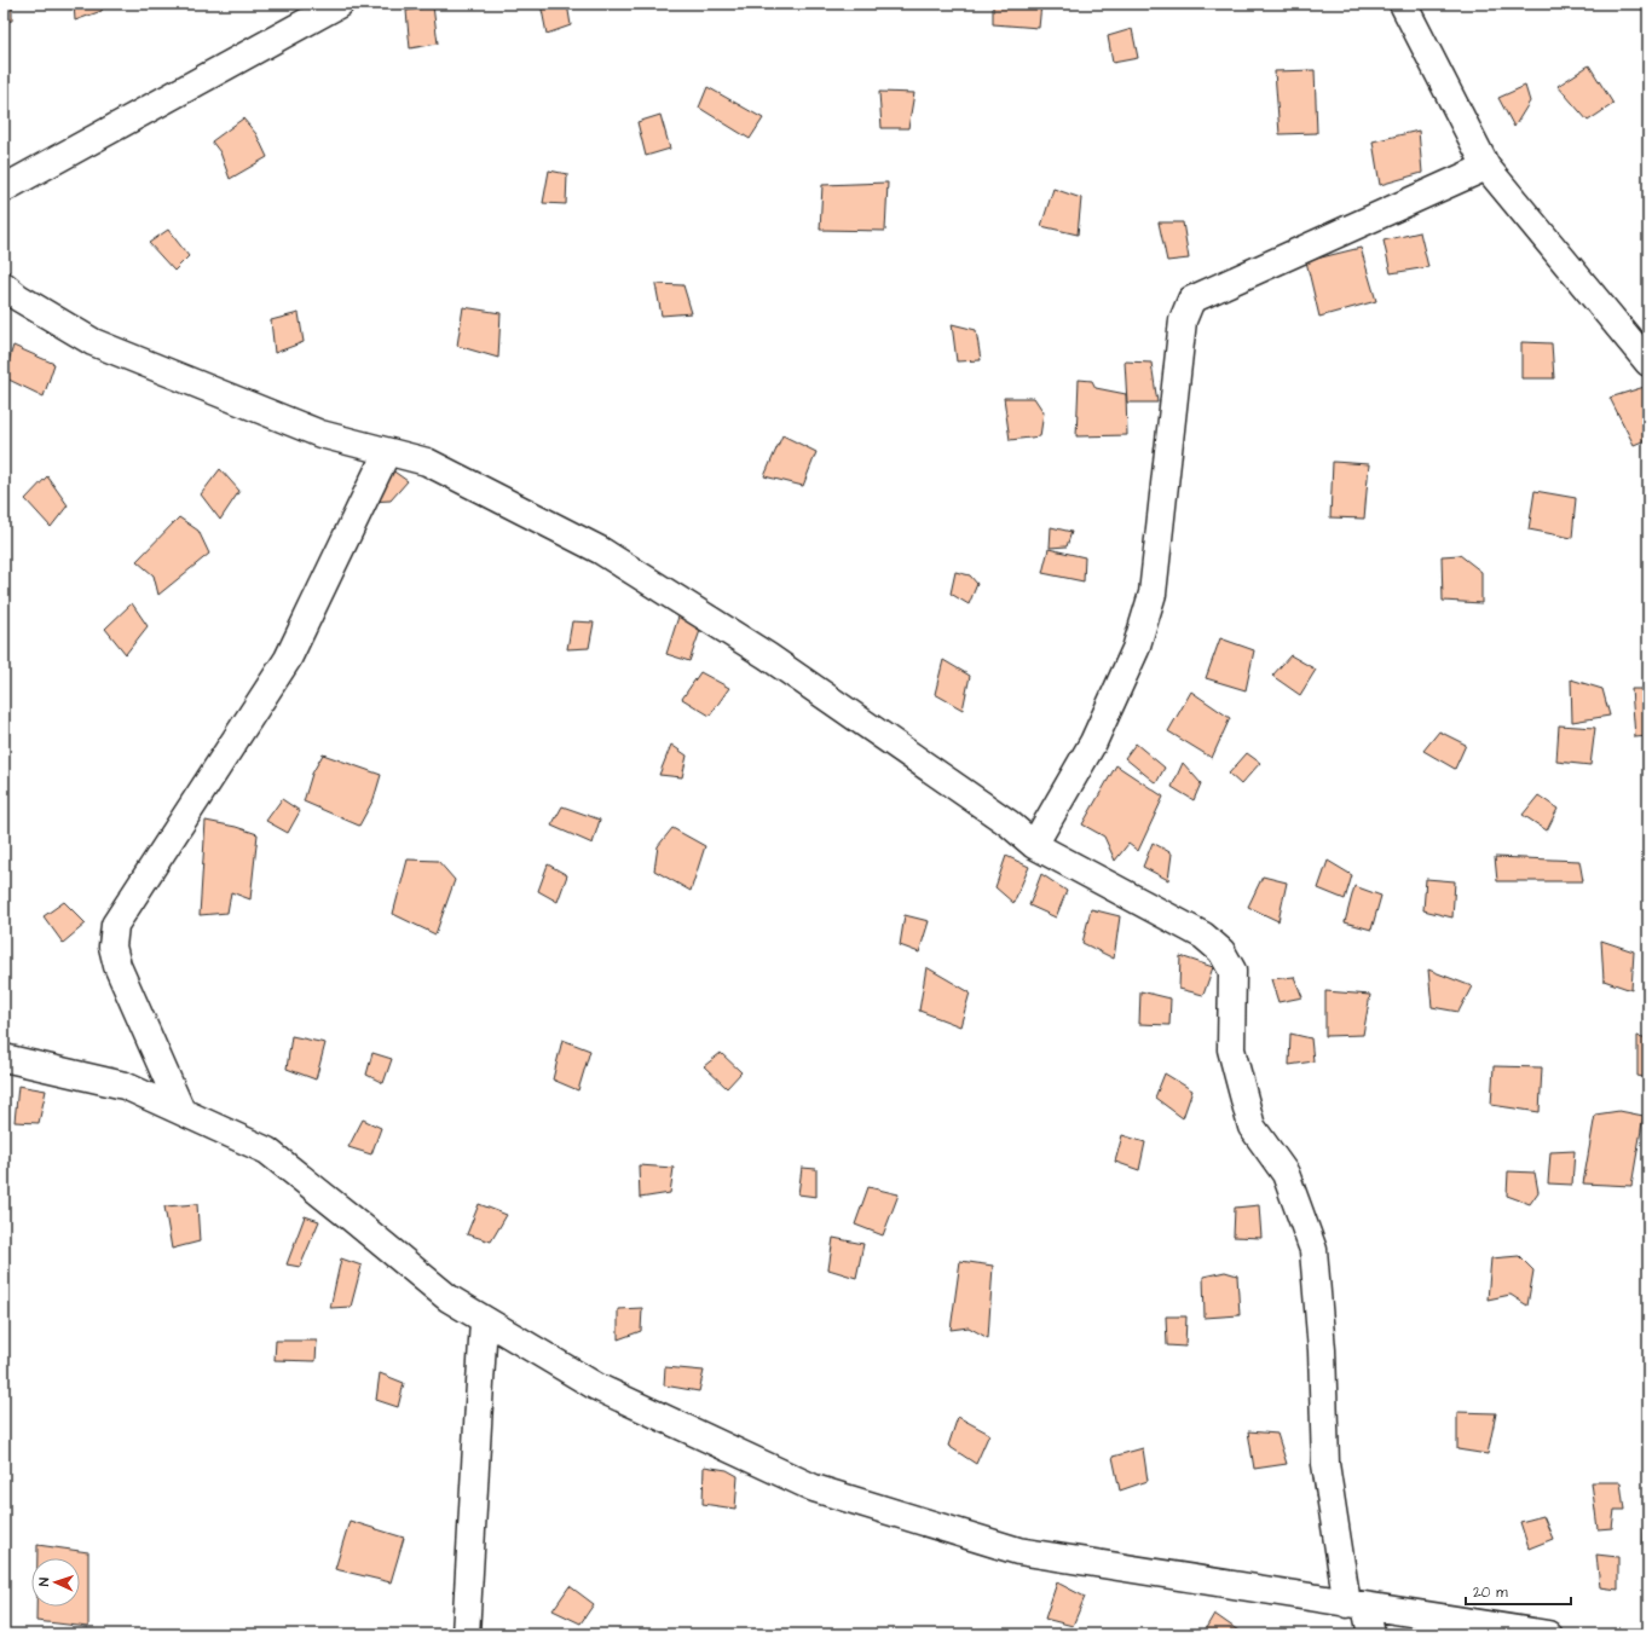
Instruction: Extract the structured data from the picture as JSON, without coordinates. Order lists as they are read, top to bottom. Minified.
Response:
{"scale_bar":"20 m","north":"left"}
